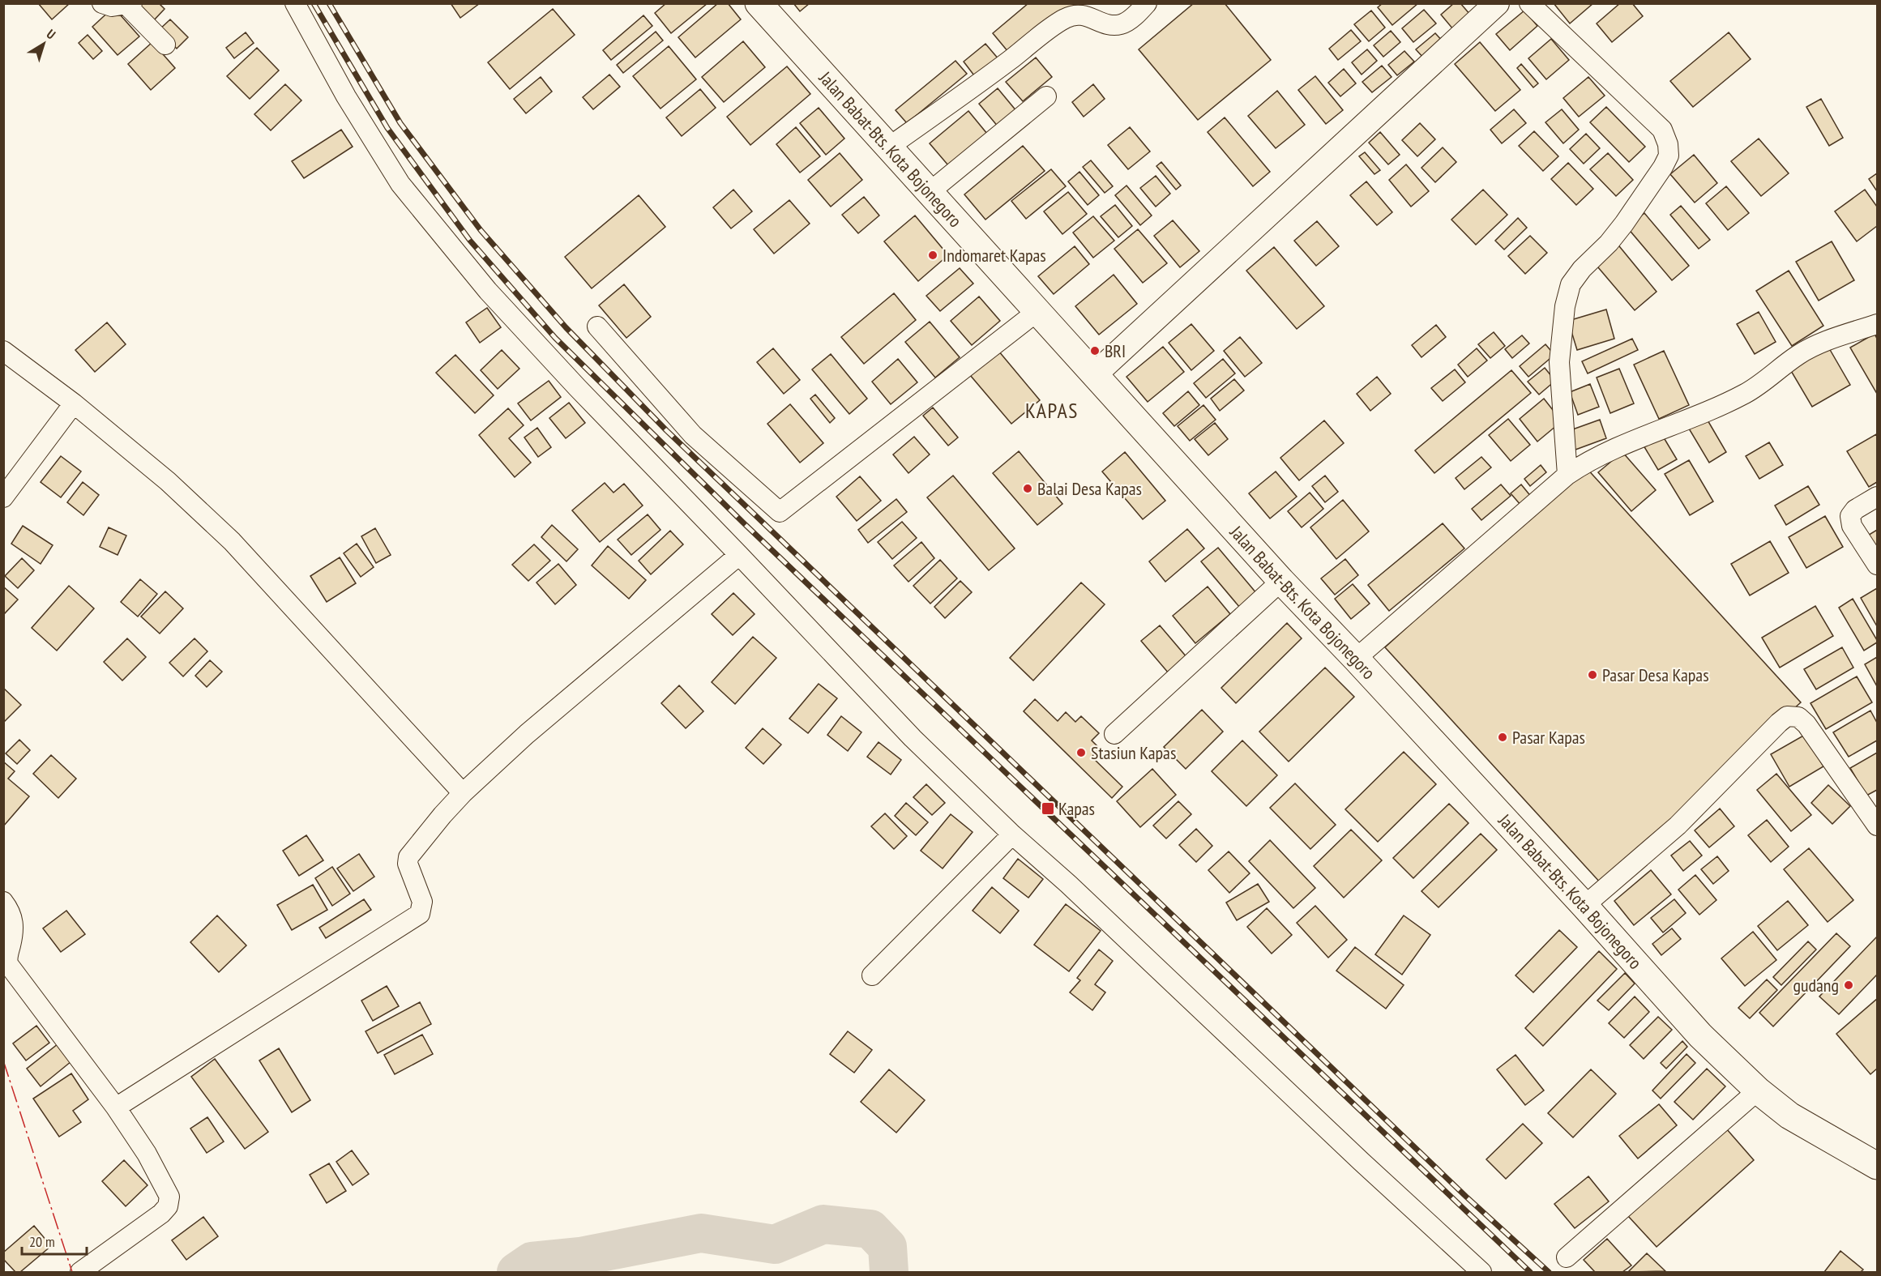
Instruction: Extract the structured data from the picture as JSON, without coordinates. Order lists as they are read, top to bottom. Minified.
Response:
{"streets":{"highway":["Jalan Babat-Bts. Kota Bojonegoro"]},"districts":["KAPAS"],"places":{"other":["Indomaret Kapas","BRI","Balai Desa Kapas","Pasar Desa Kapas","Pasar Kapas","Stasiun Kapas","gudang"],"transit":["Kapas"]},"scale_bar":"20 m","north":"top right"}
